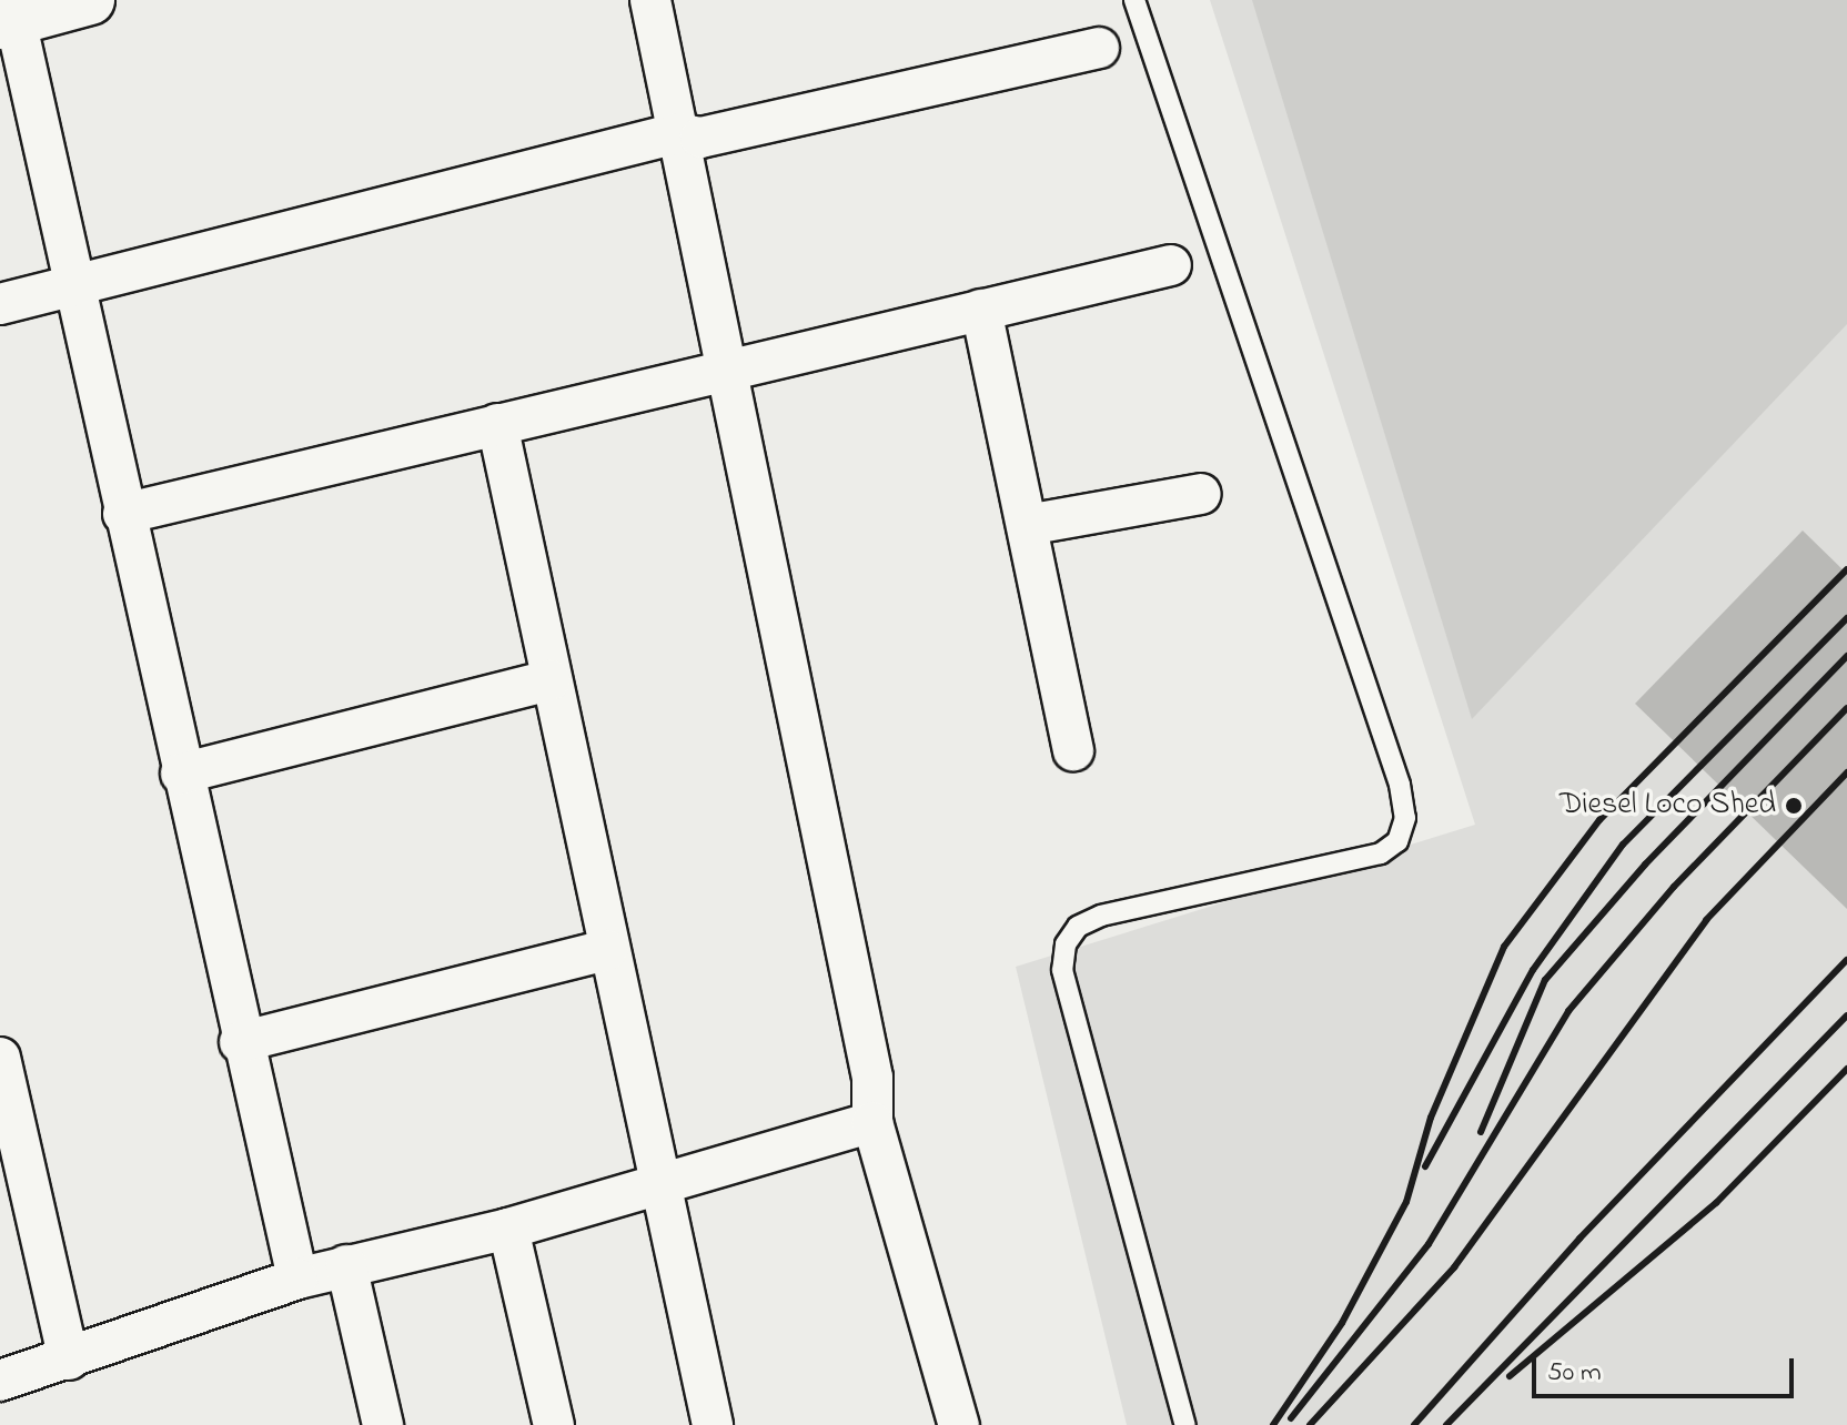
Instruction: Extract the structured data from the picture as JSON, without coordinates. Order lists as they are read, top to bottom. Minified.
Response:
{"places":["Diesel Loco Shed"],"scale_bar":"50 m"}
